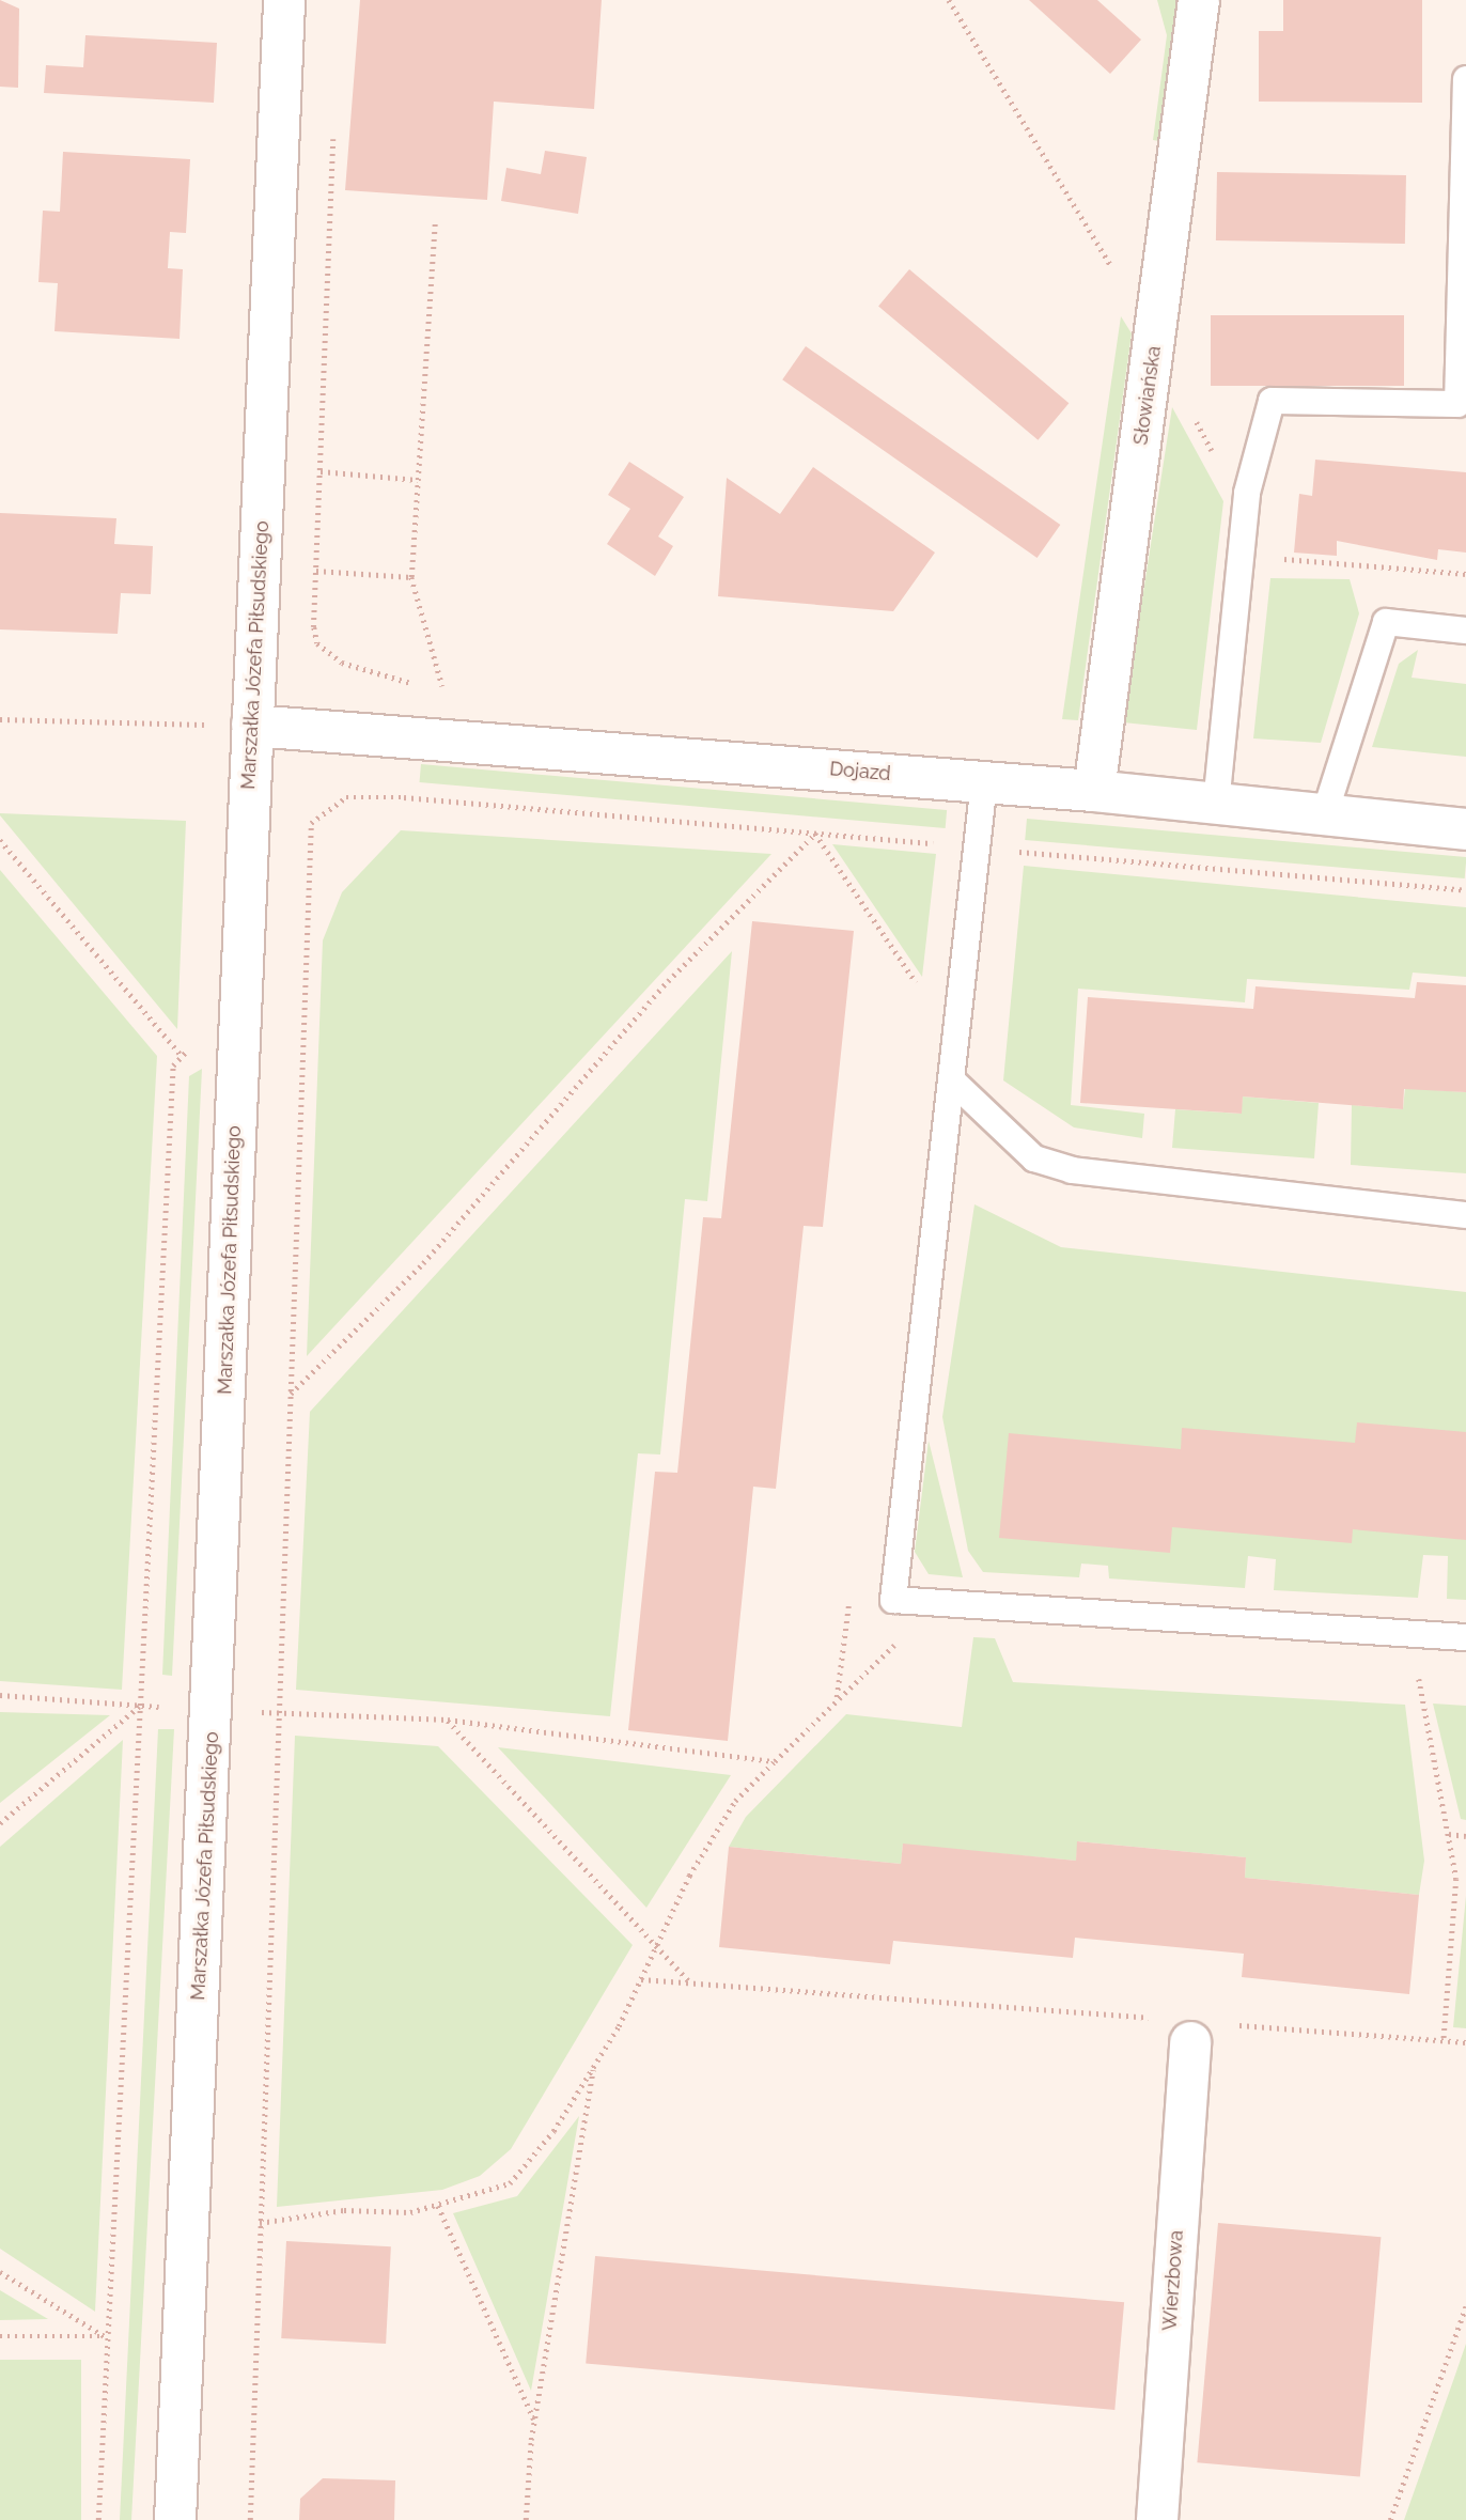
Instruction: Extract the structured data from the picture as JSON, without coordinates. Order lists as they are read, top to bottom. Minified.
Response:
{"streets":{"street":["Słowiańska","Marszałka Józefa Piłsudskiego","Dojazd","Wierzbowa"]},"crossings":[["Słowiańska","Dojazd"],["Marszałka Józefa Piłsudskiego","Dojazd"]]}
